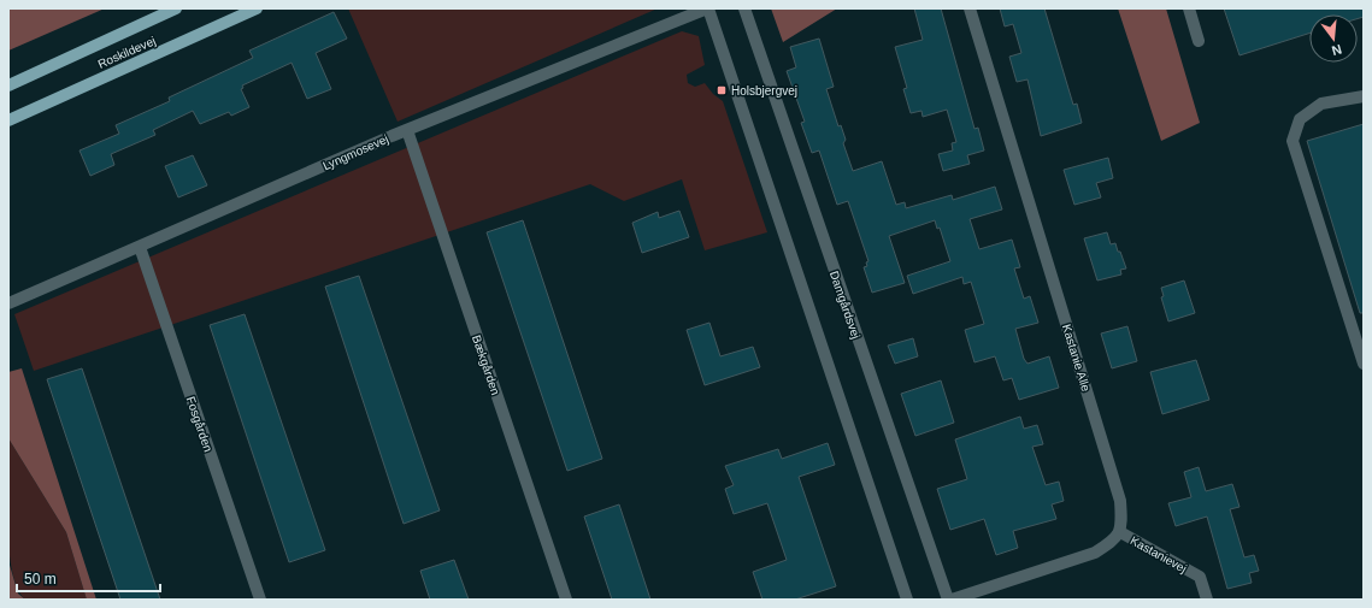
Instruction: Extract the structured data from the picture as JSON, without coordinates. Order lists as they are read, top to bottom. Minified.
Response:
{"streets":{"main road":["Roskildevej"],"street":["Lyngmosevej","Damgårdsvej","Kastanie Alle","Bækgården","Fosgården","Kastanievej"]},"crossings":[["Lyngmosevej","Bækgården"],["Lyngmosevej","Fosgården"],["Kastanie Alle","Kastanievej"]],"places":{"transit":["Holsbjergvej"]},"scale_bar":"50 m","north":"bottom"}
